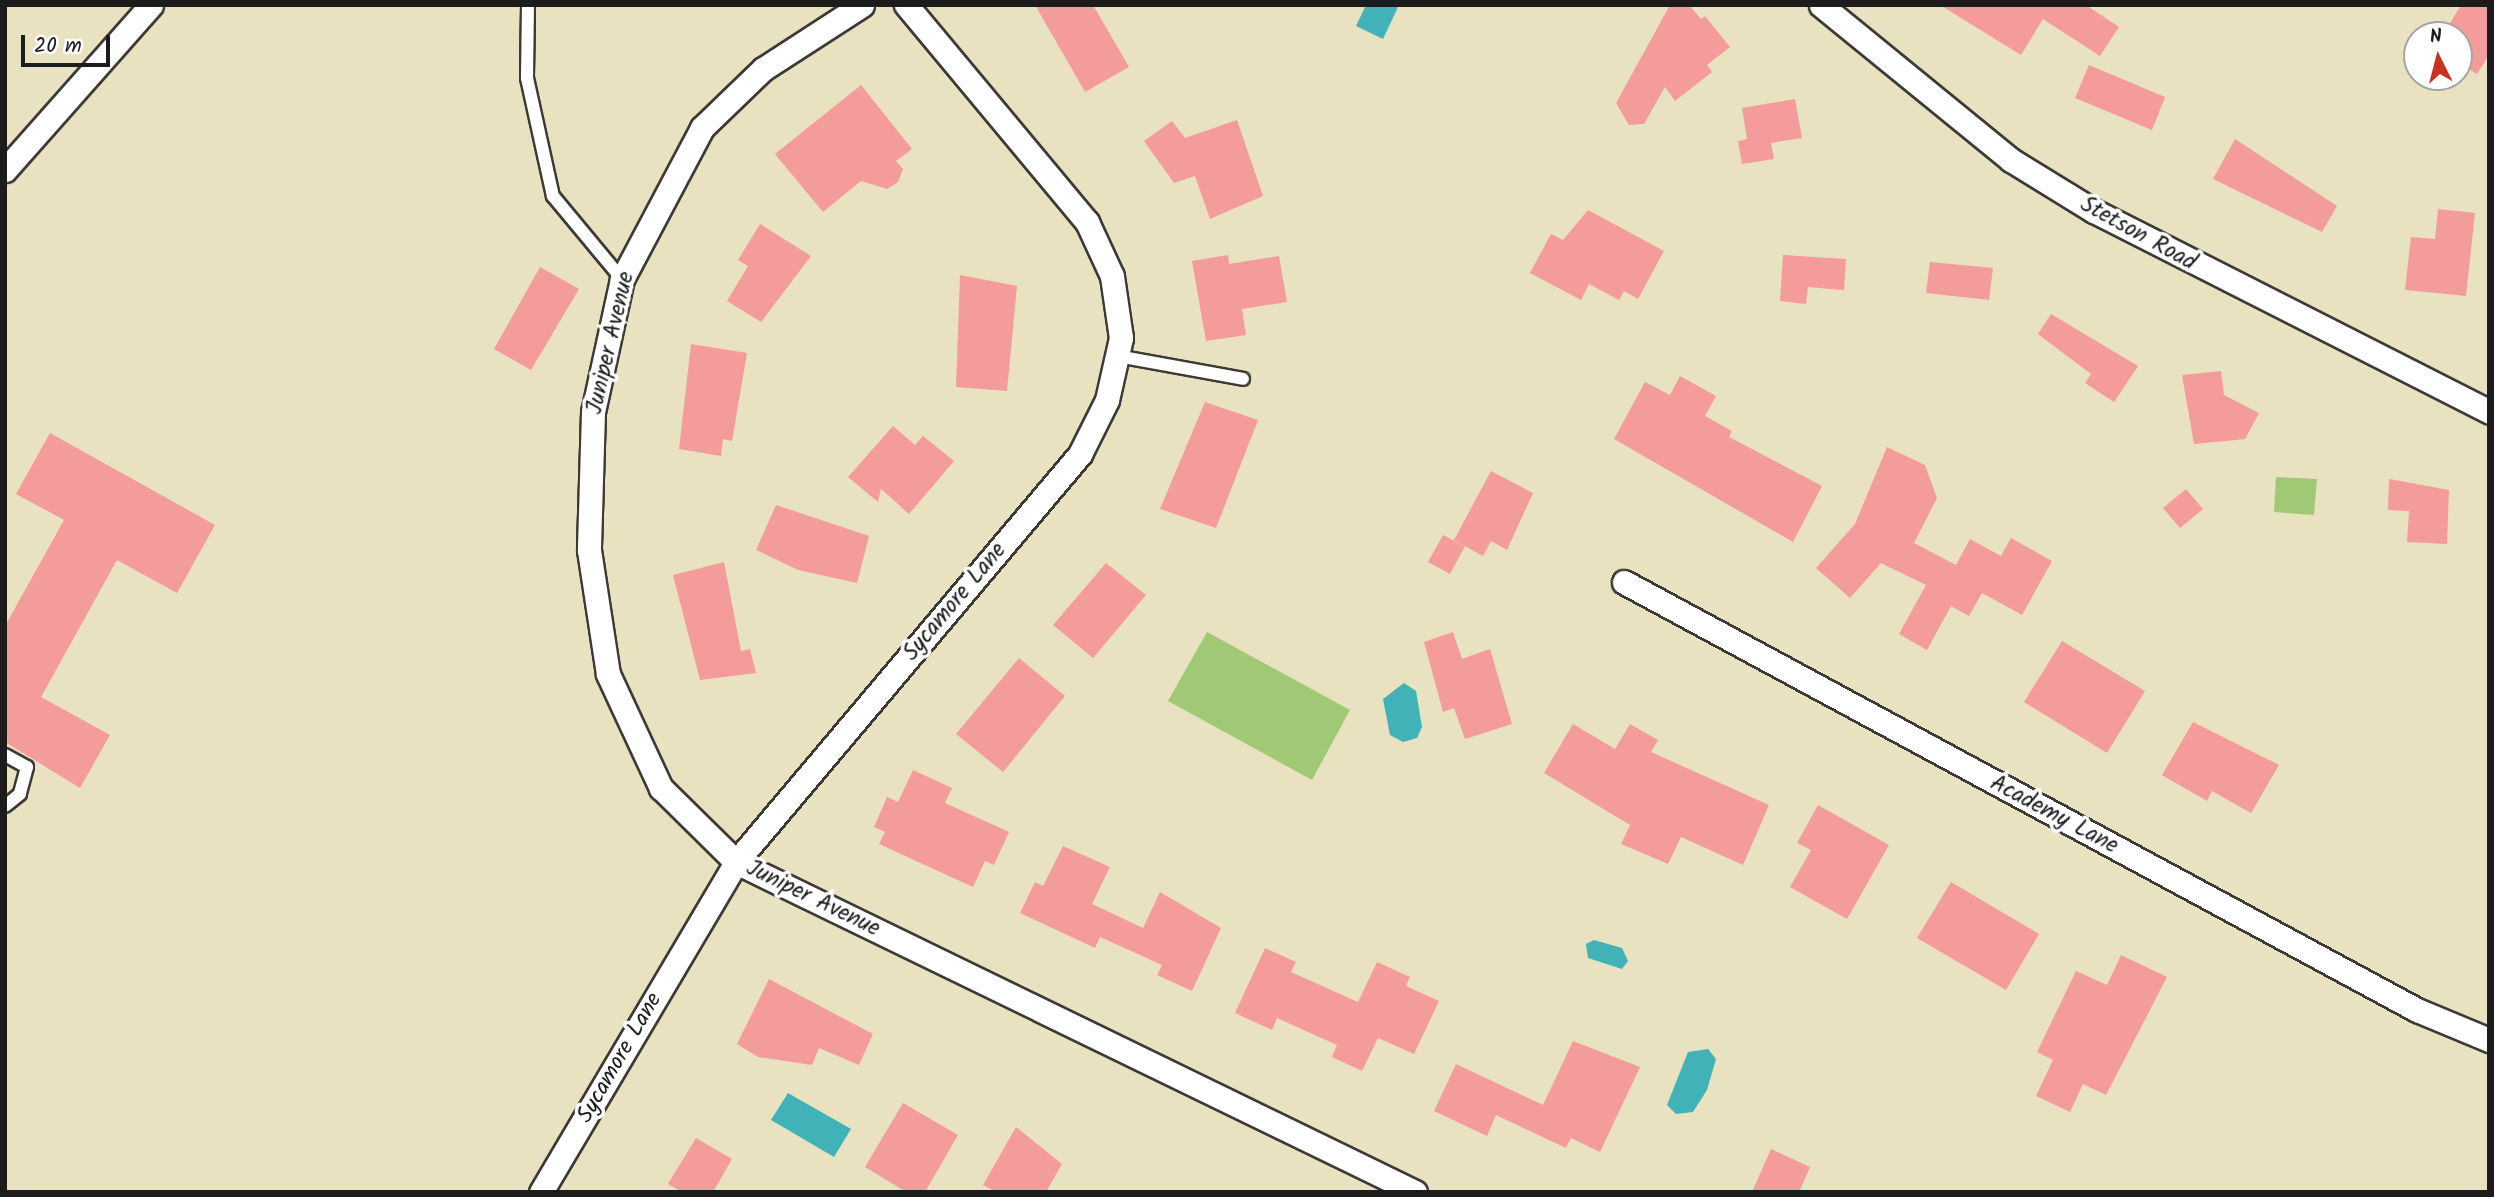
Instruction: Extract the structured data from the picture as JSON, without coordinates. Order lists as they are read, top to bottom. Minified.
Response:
{"streets":{"street":["Stetson Road","Juniper Avenue","Sycamore Lane","Academy Lane"]},"crossings":[["Juniper Avenue","Sycamore Lane"]],"scale_bar":"20 m","north":"top"}
